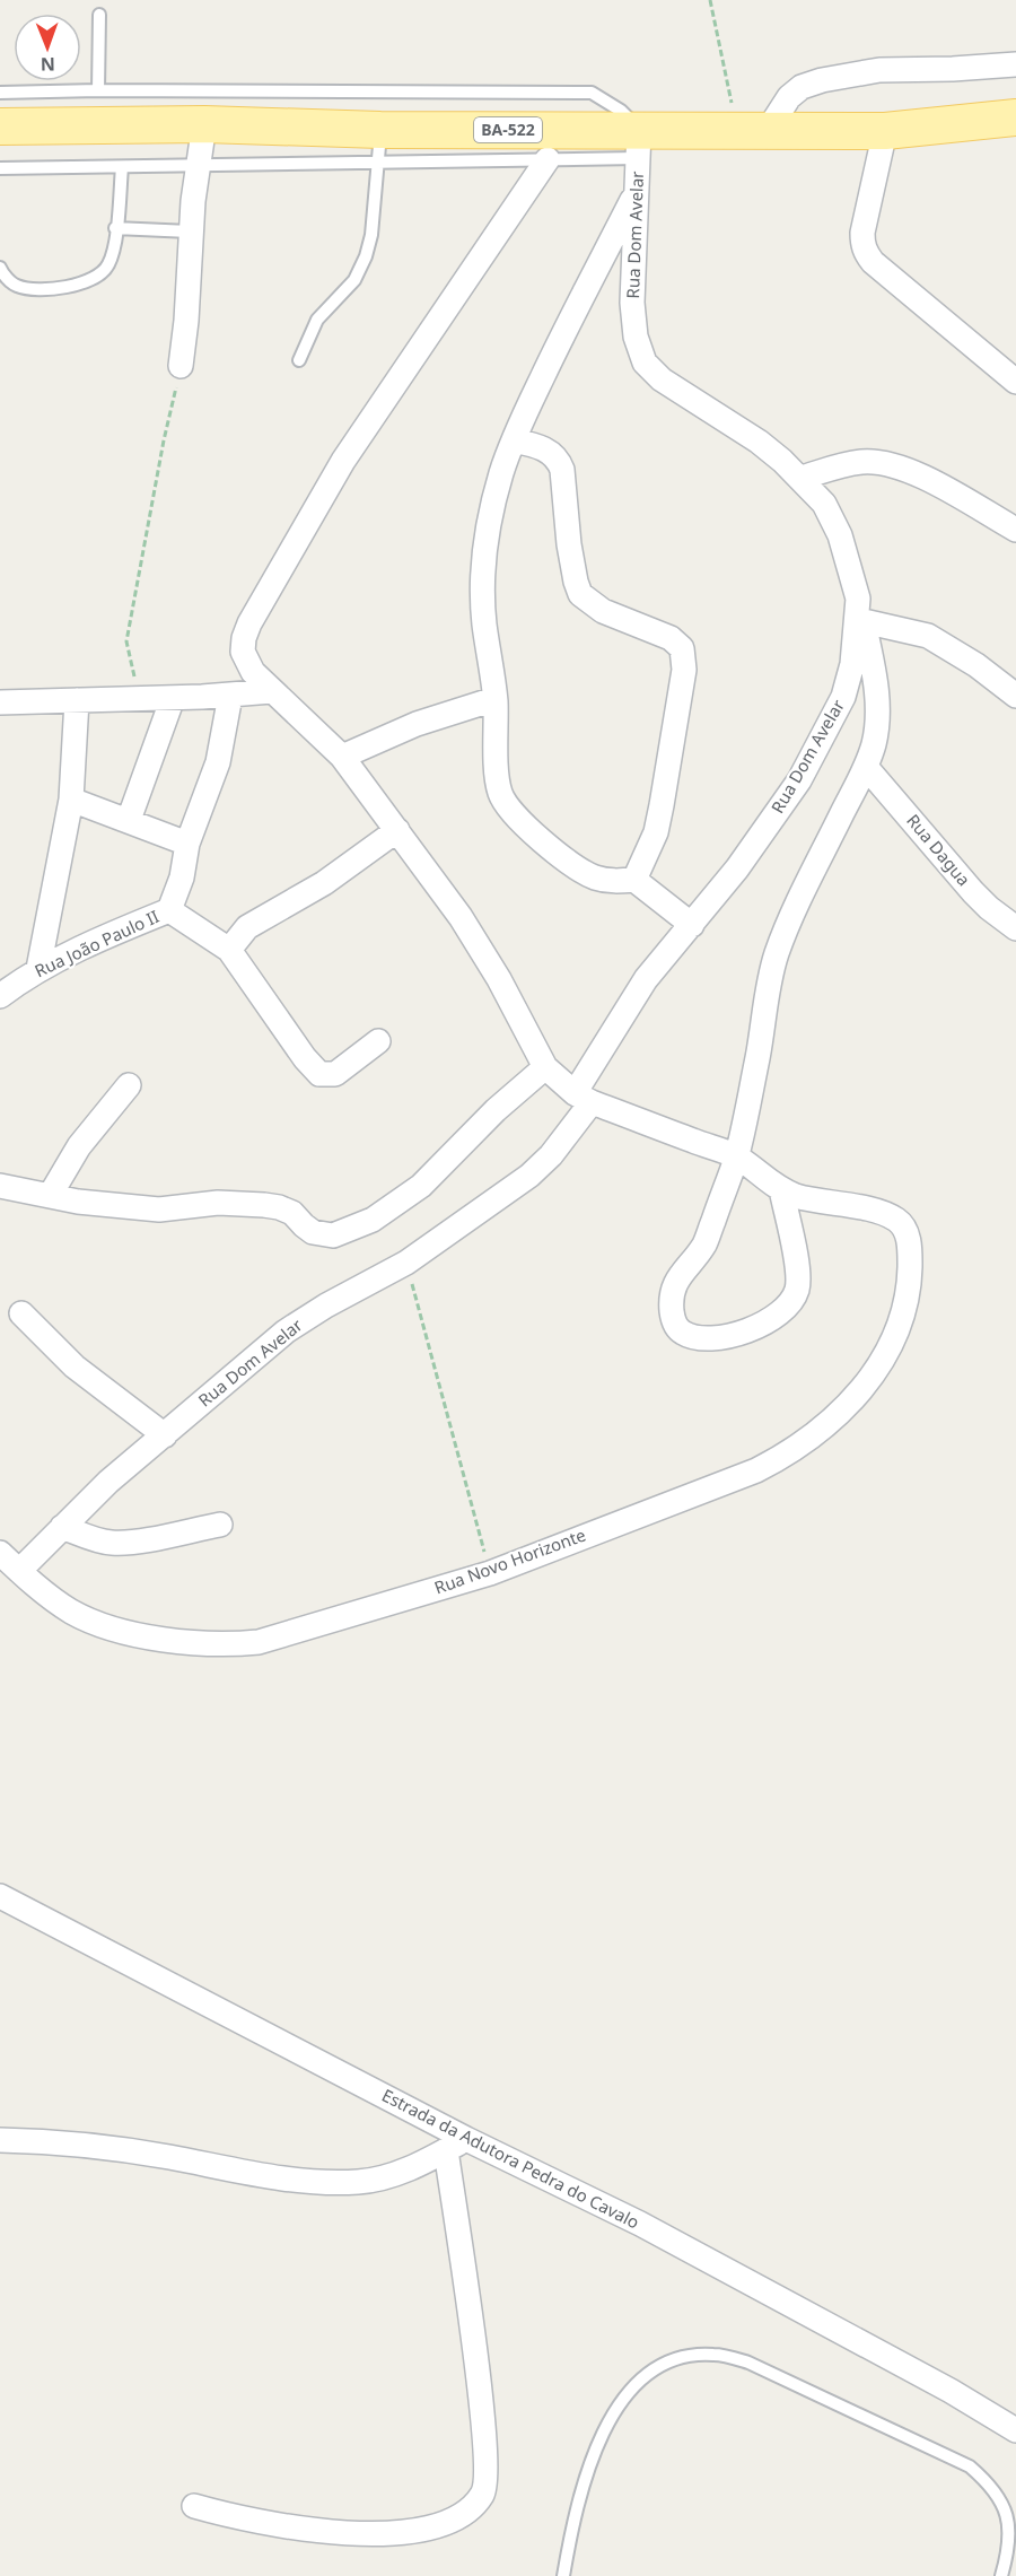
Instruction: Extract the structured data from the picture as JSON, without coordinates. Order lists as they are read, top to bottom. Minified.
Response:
{"streets":{"main road":["BA-522"],"street":["Rua Dom Avelar","Rua Dagua","Rua João Paulo II","Rua Novo Horizonte","Estrada da Adutora Pedra do Cavalo"]},"crossings":[["BA-522","Rua Dom Avelar"],["Rua Dom Avelar","Rua Novo Horizonte"]],"north":"bottom"}
